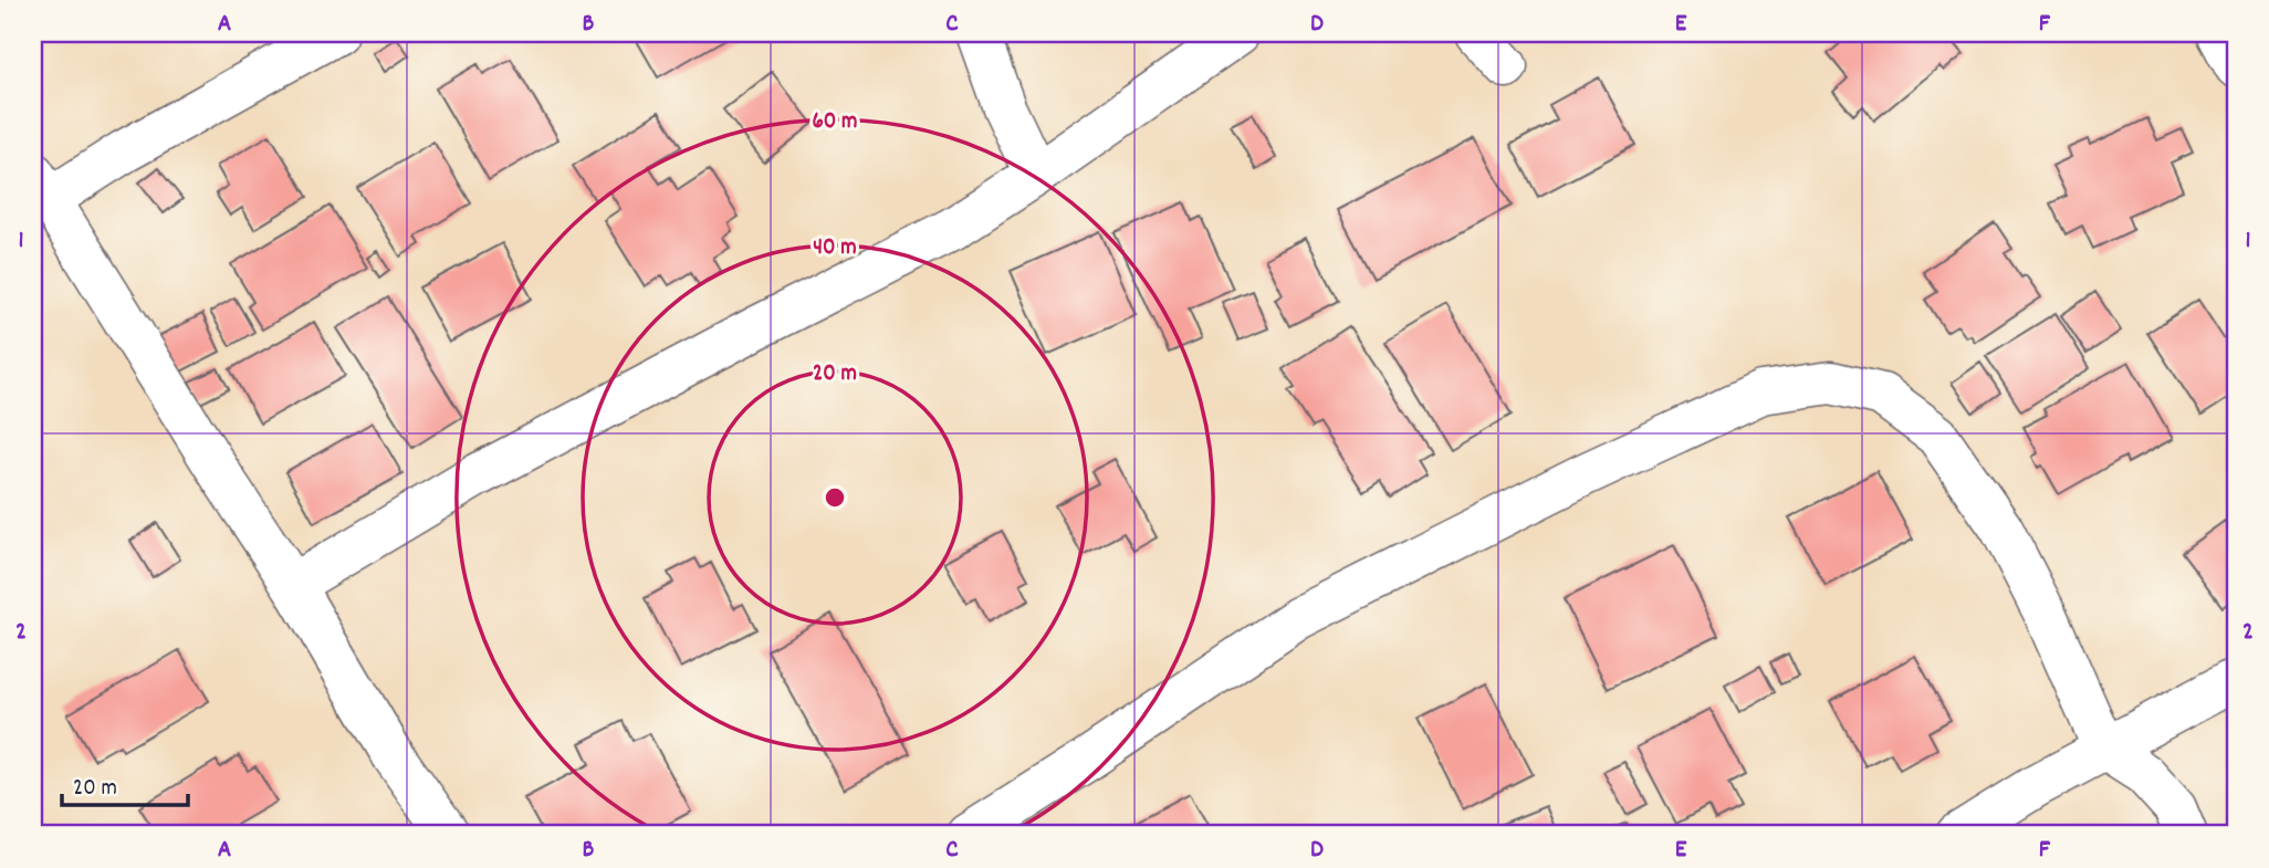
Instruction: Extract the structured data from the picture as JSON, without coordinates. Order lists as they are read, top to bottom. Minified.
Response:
{"scale_bar":"20 m","grid":{"columns":["A","B","C","D","E","F"],"rows":["1","2"]},"rings":["60 m","40 m","20 m"]}
